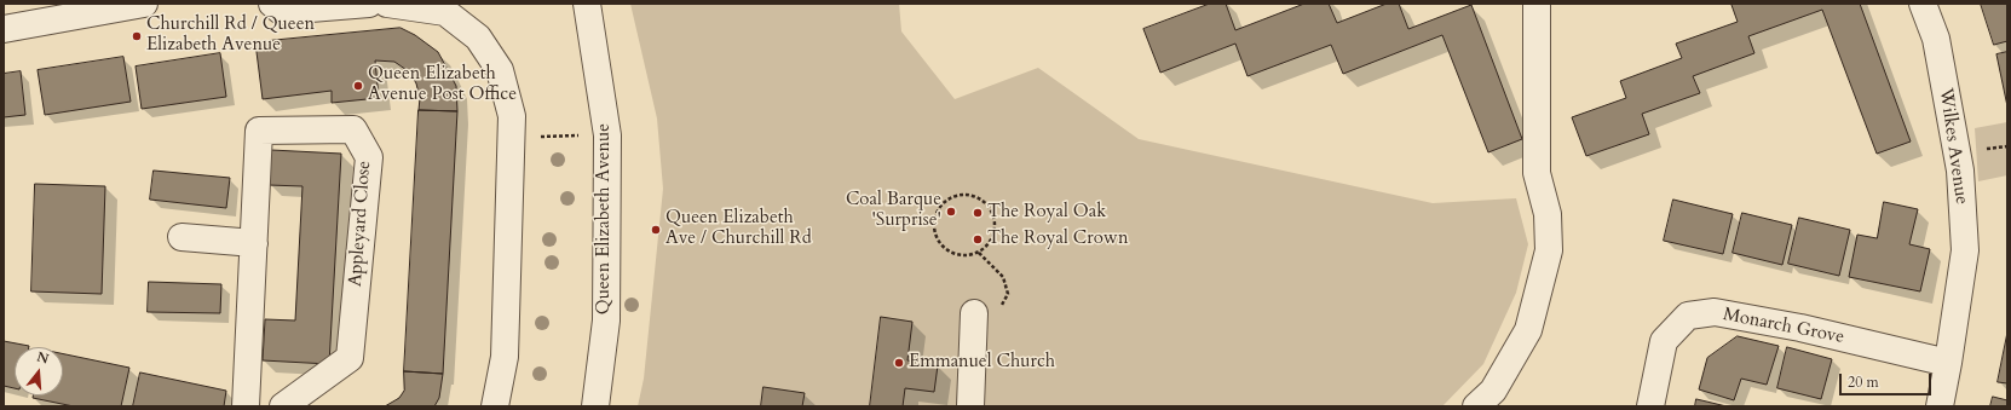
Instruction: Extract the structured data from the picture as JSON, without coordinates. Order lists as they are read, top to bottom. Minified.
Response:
{"streets":{"street":["Wilkes Avenue","Queen Elizabeth Avenue","Appleyard Close","Monarch Grove"]},"crossings":[["Wilkes Avenue","Monarch Grove"]],"places":["Churchill Rd / Queen Elizabeth Avenue","Queen Elizabeth Avenue Post Office","Coal Barque 'Surprise'","The Royal Oak","Queen Elizabeth Ave / Churchill Rd","The Royal Crown","Emmanuel Church"],"scale_bar":"20 m","north":"top"}
